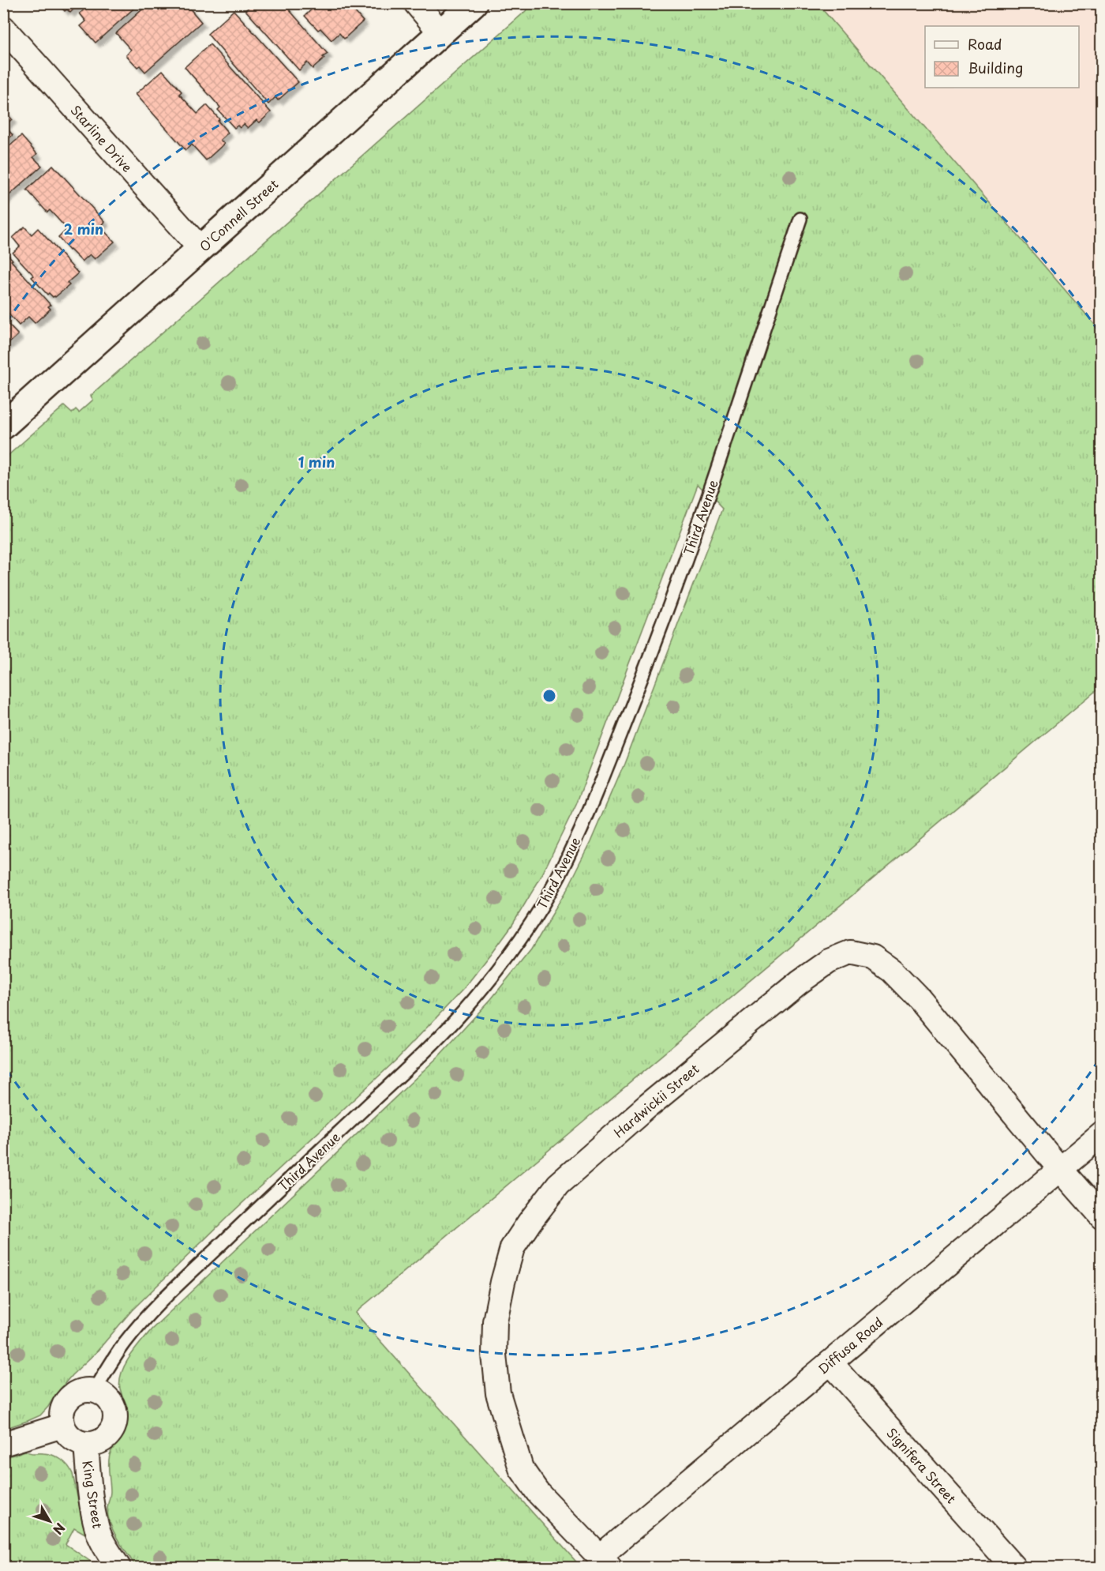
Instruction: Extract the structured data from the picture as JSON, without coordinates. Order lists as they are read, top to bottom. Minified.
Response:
{"streets":{"street":["Starline Drive","O'Connell Street","Hardwickii Street","Diffusa Road","Signifera Street","King Street"],"lane":["Third Avenue"]},"crossings":[["Starline Drive","O'Connell Street"],["Third Avenue","King Street"],["Hardwickii Street","Diffusa Road"],["Diffusa Road","Signifera Street"]],"legend":["Road","Building"],"north":"bottom right","rings":["2 min","1 min"]}
